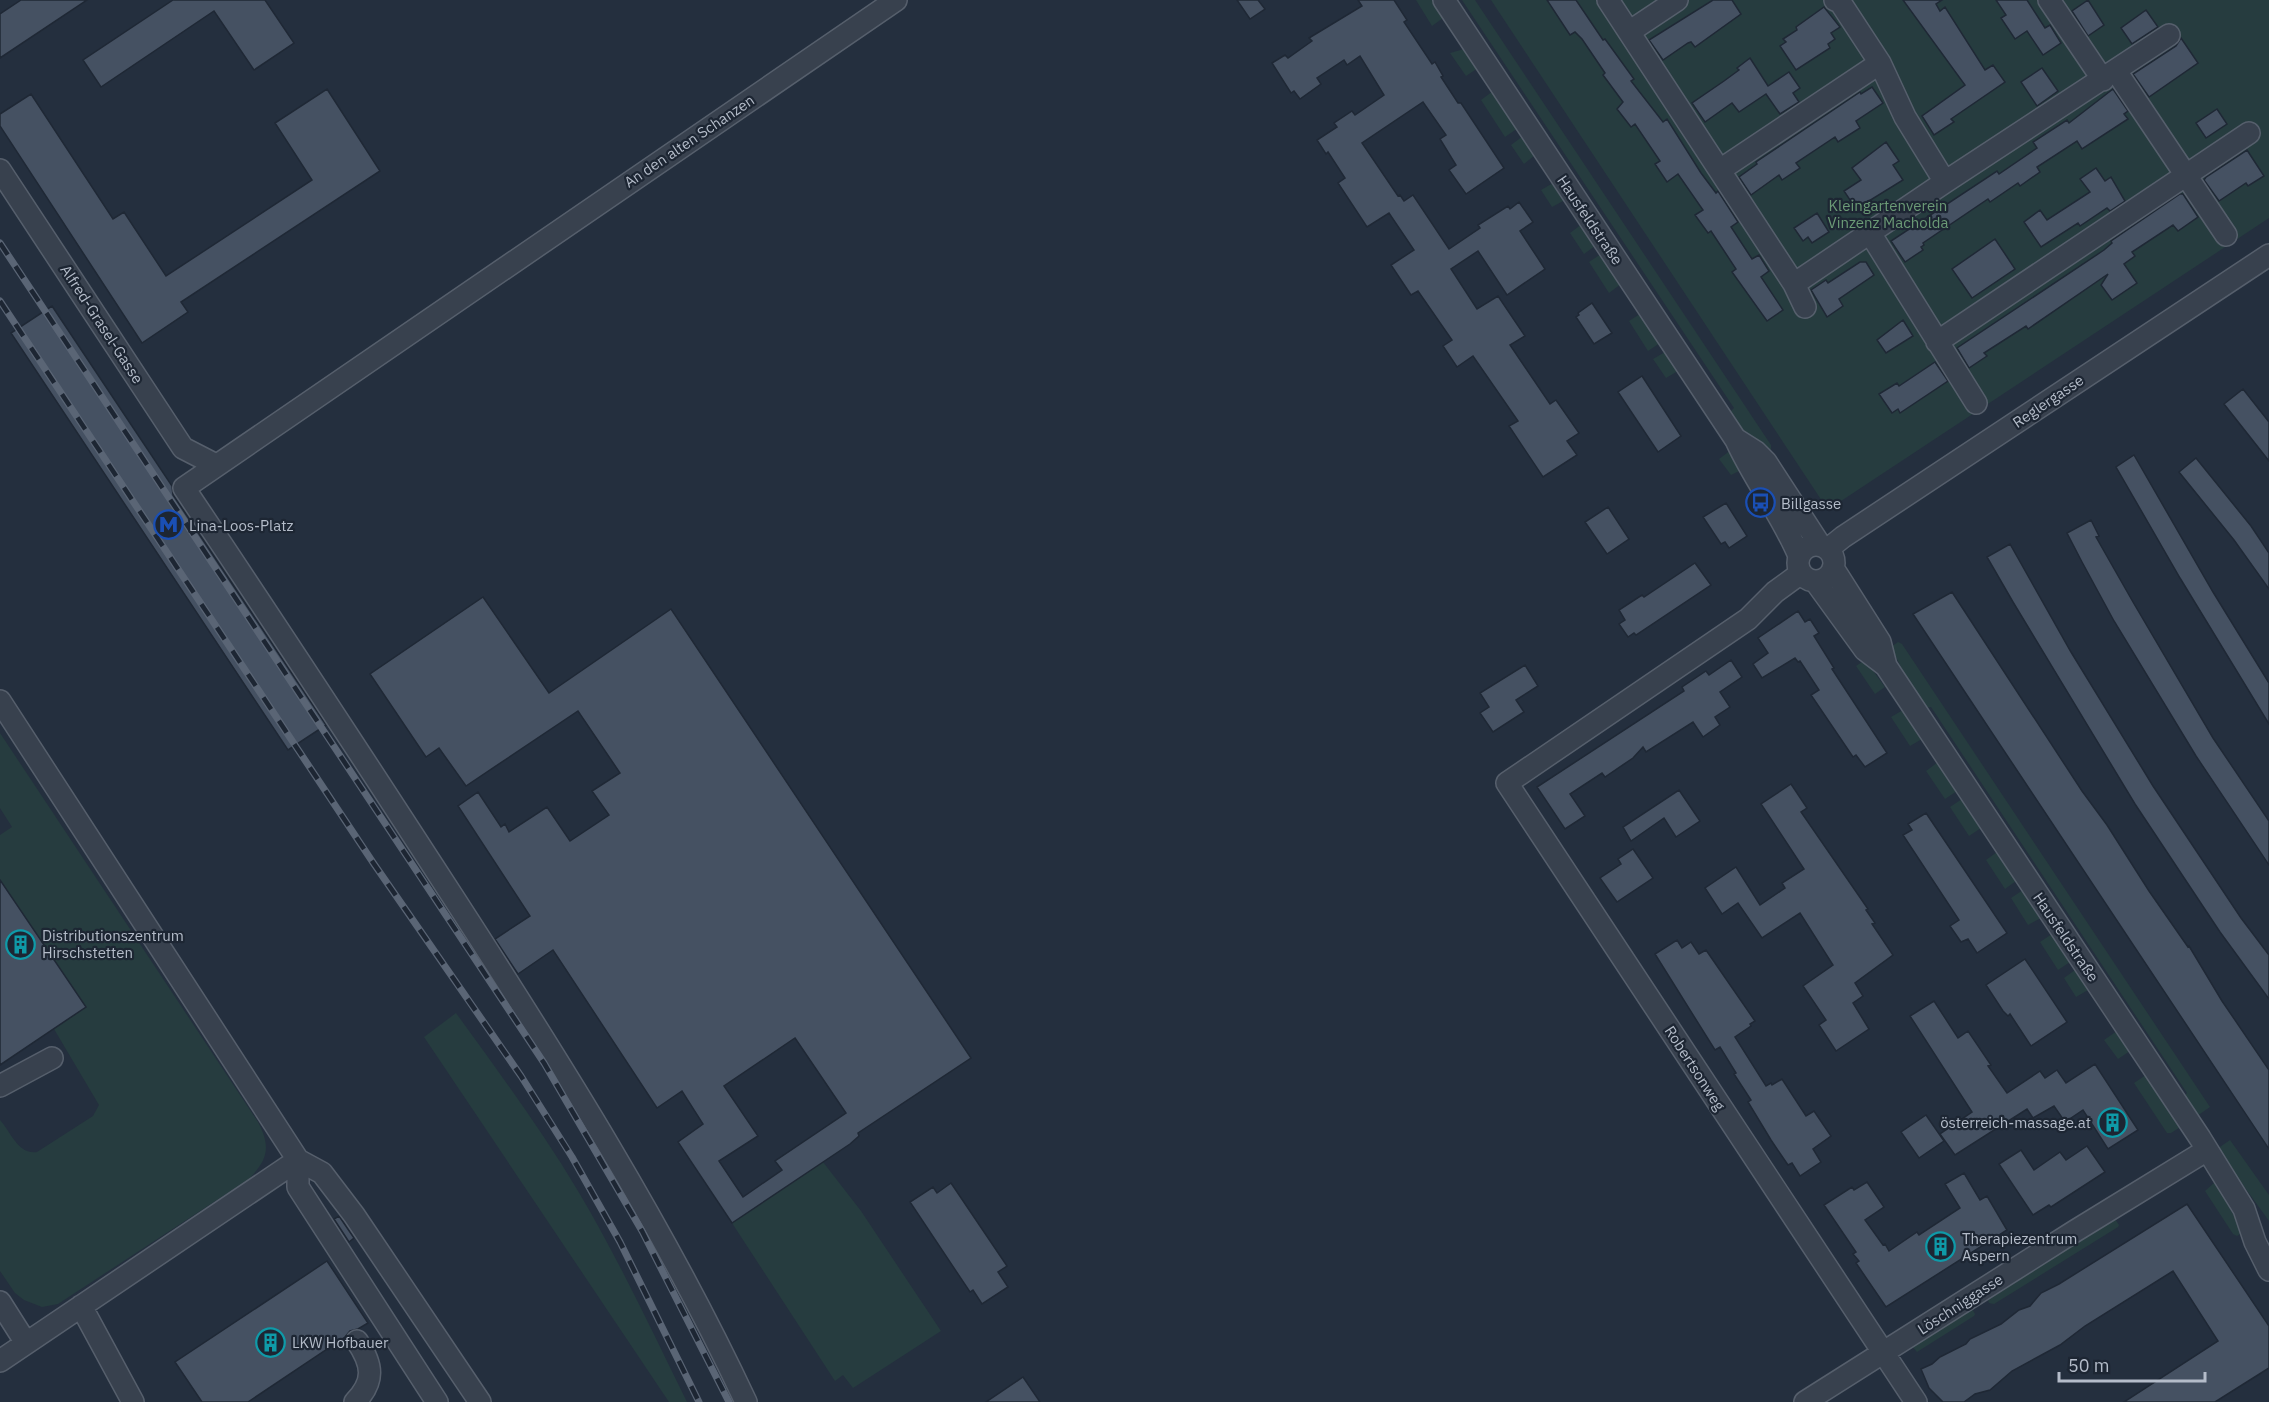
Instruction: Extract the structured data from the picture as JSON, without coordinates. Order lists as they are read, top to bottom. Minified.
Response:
{"streets":{"street":["An den alten Schanzen","Hausfeldstraße","Alfred-Grasel-Gasse","Reglergasse","Robertsonweg","Löschniggasse"]},"crossings":[["An den alten Schanzen","Alfred-Grasel-Gasse"],["Hausfeldstraße","Reglergasse"],["Hausfeldstraße","Robertsonweg"],["Hausfeldstraße","Löschniggasse"],["Robertsonweg","Löschniggasse"]],"parks":["Kleingartenverein Vinzenz Macholda"],"places":{"bus stop":["Billgasse"],"metro station":["Lina-Loos-Platz"],"building":["Distributionszentrum Hirschstetten","österreich-massage.at","Therapiezentrum Aspern","LKW Hofbauer"]},"scale_bar":"50 m"}
